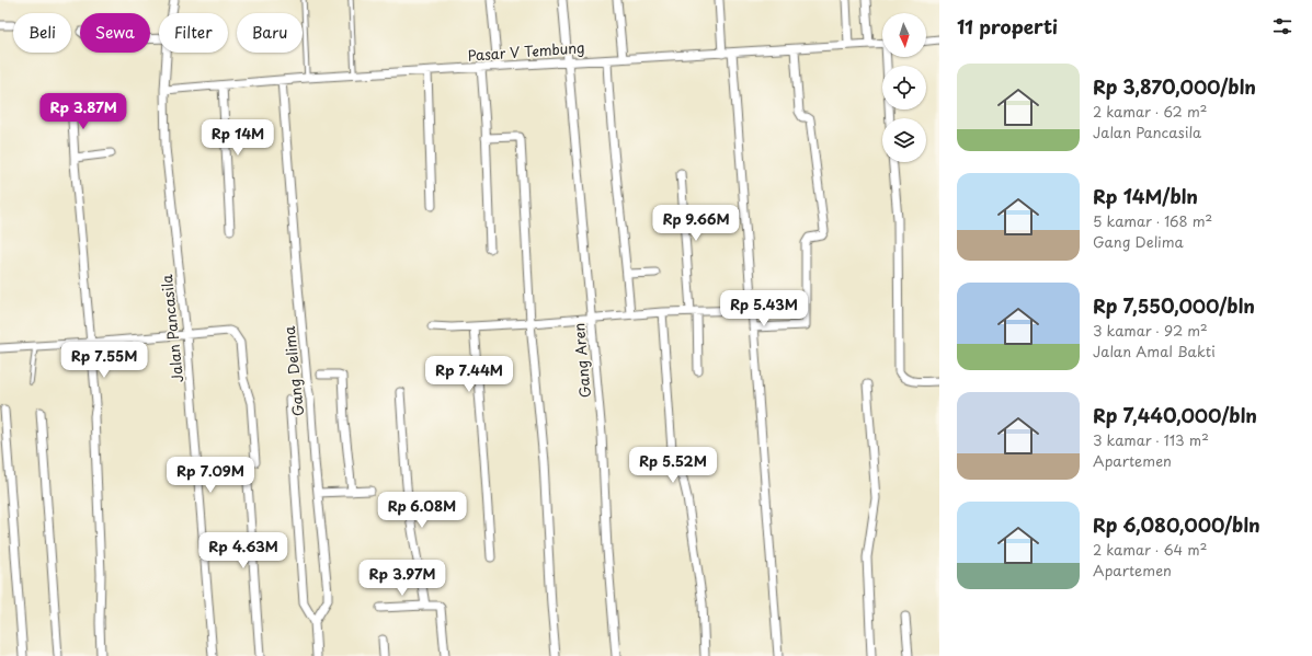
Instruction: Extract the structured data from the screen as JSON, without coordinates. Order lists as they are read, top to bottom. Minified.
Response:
{"streets":{"street":["Pasar V Tembung","Jalan Pancasila","Gang Aren","Gang Delima"]},"crossings":[["Pasar V Tembung","Jalan Pancasila"],["Pasar V Tembung","Gang Aren"],["Pasar V Tembung","Gang Delima"]],"north":"bottom","page":{"heading":"11 properti","chip":["Beli","Sewa","Filter","Baru"],"list":[{"name":"Rp 3,870,000/bln","note":"2 kamar · 62 m² · Jalan Pancasila"},{"name":"Rp 14M/bln","note":"5 kamar · 168 m² · Gang Delima"},{"name":"Rp 7,550,000/bln","note":"3 kamar · 92 m² · Jalan Amal Bakti"},{"name":"Rp 7,440,000/bln","note":"3 kamar · 113 m² · Apartemen"},{"name":"Rp 6,080,000/bln","note":"2 kamar · 64 m² · Apartemen"}],"price":["Rp 3.87M","Rp 14M","Rp 9.66M","Rp 5.43M","Rp 7.55M","Rp 7.44M","Rp 5.52M","Rp 7.09M","Rp 6.08M","Rp 4.63M","Rp 3.97M"]}}
